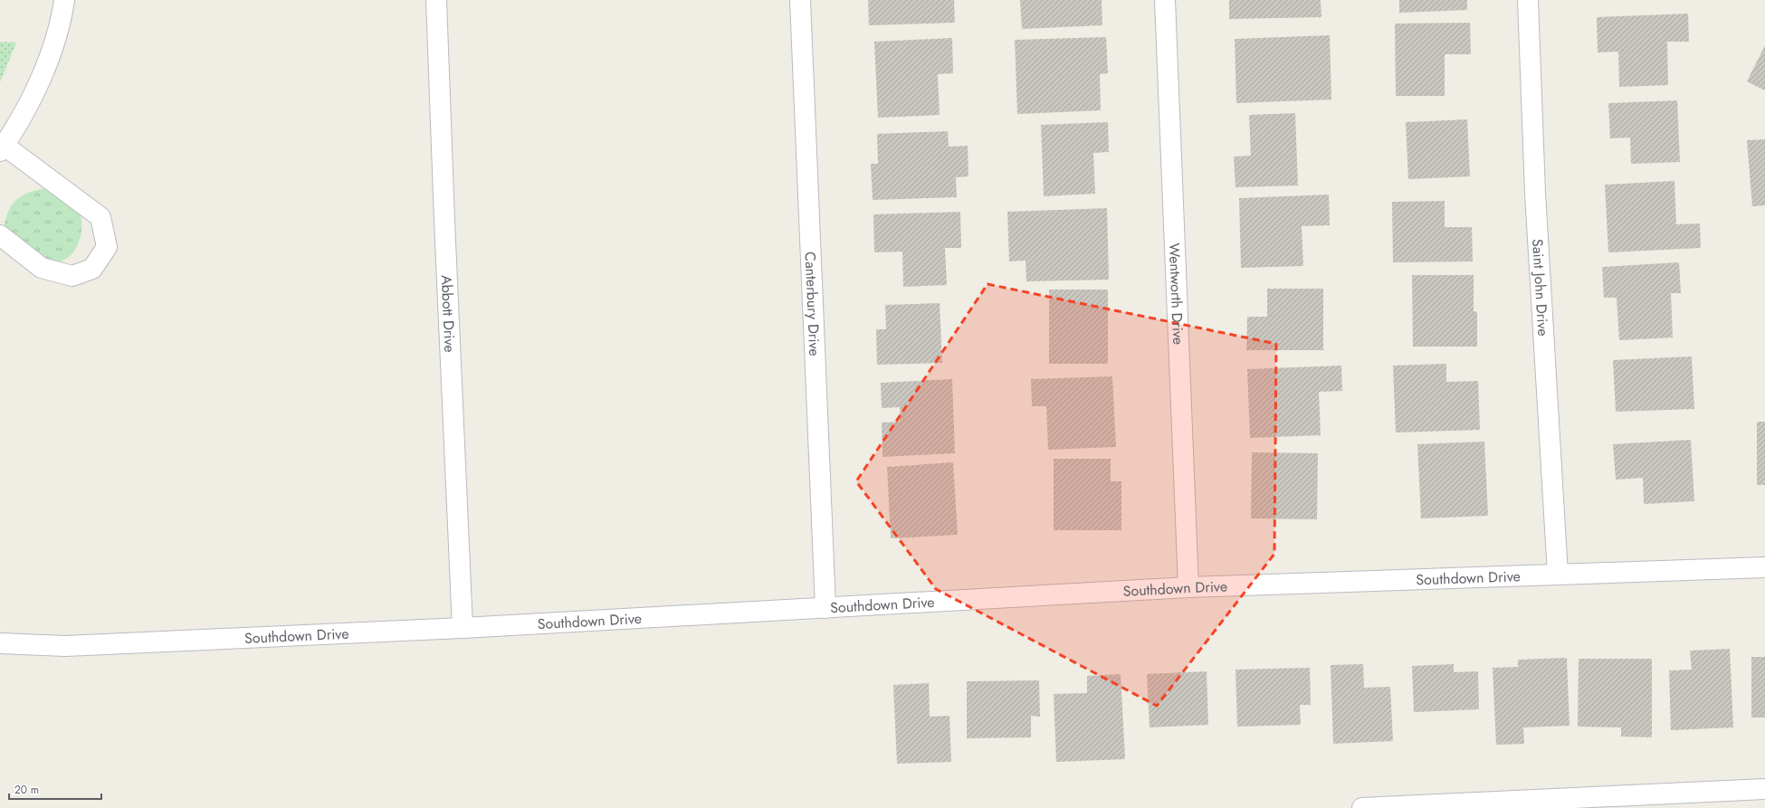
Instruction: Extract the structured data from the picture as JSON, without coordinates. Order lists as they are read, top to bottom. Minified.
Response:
{"streets":{"street":["Saint John Drive","Wentworth Drive","Canterbury Drive","Abbott Drive","Southdown Drive"]},"crossings":[["Saint John Drive","Southdown Drive"],["Wentworth Drive","Southdown Drive"],["Canterbury Drive","Southdown Drive"],["Abbott Drive","Southdown Drive"]],"scale_bar":"20 m"}
